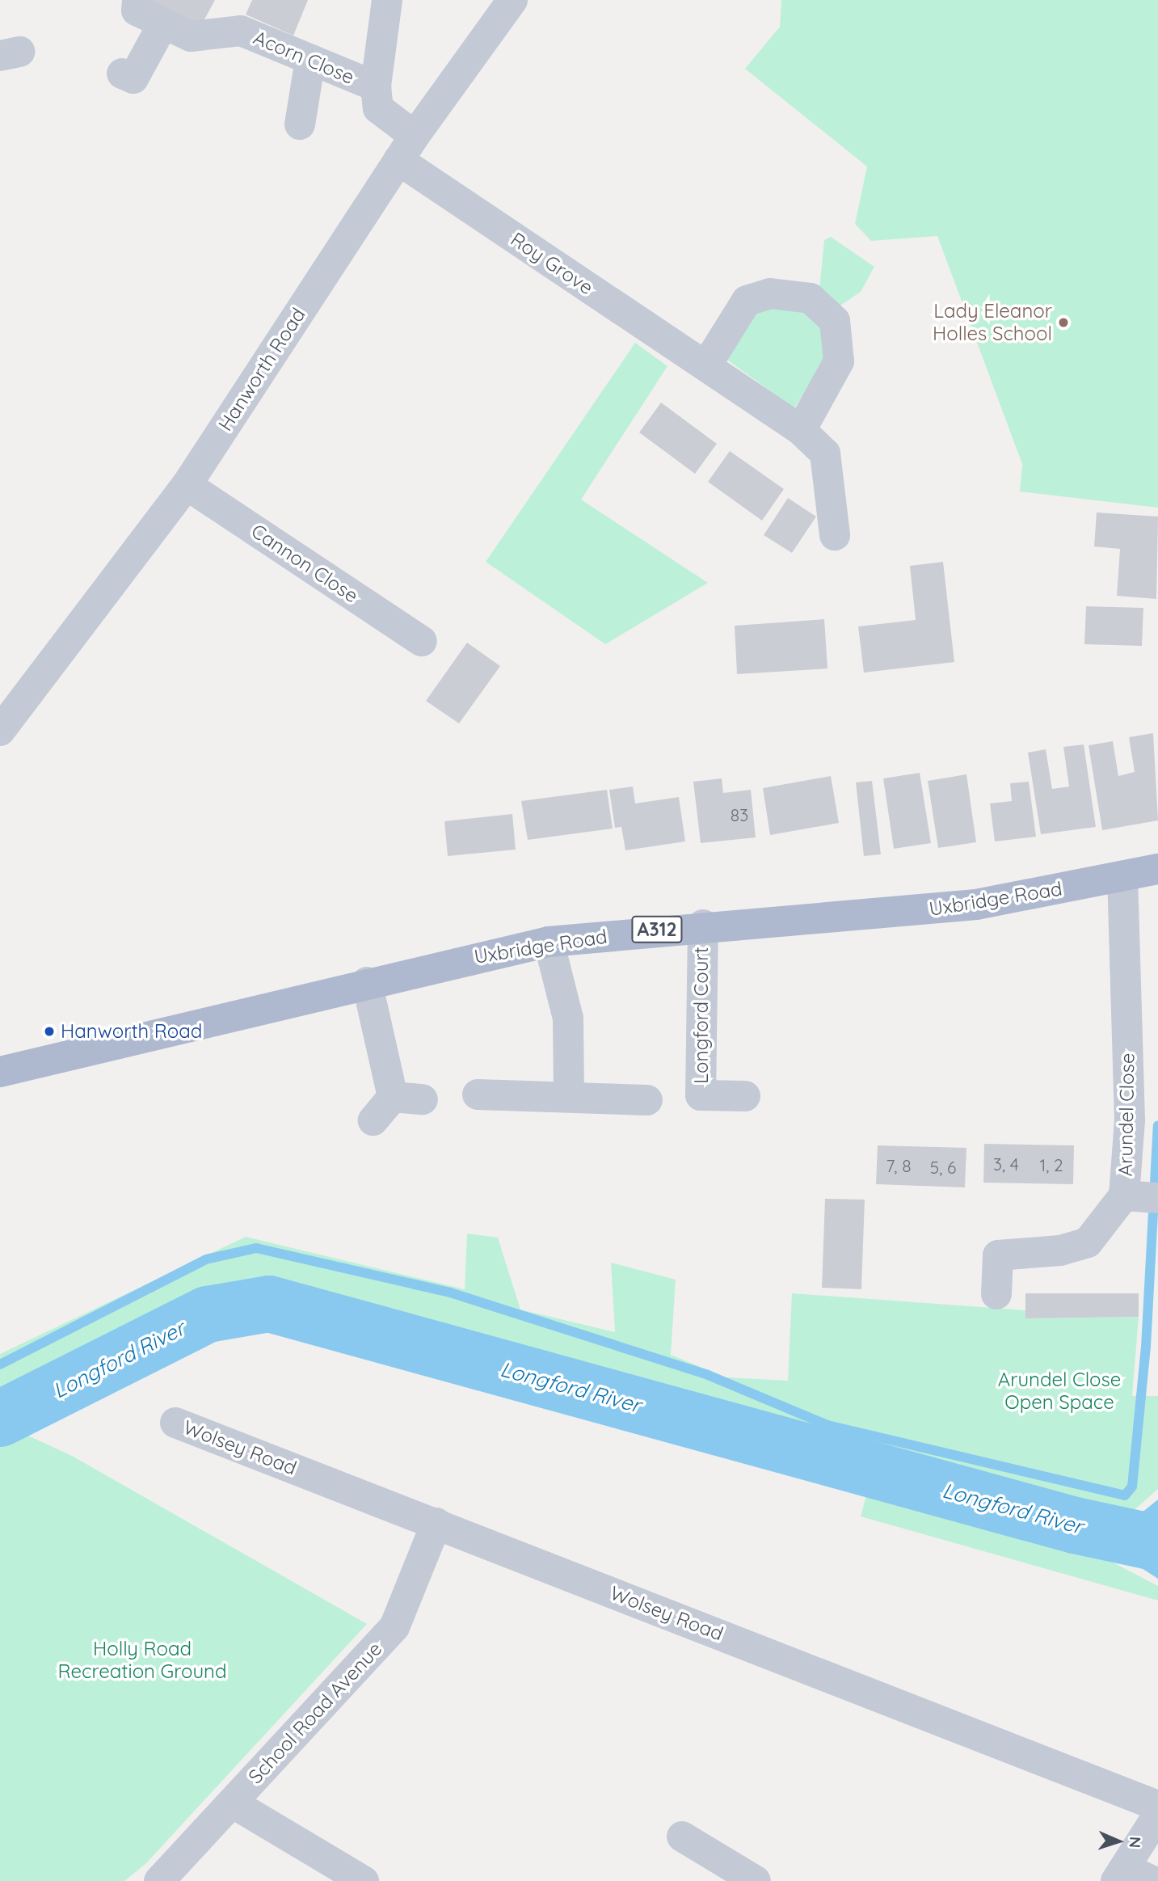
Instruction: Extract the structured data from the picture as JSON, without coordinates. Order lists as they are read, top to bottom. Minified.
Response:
{"streets":{"main road":["Uxbridge Road","A312"],"street":["Acorn Close","Roy Grove","Hanworth Road","Cannon Close","Longford Court","Arundel Close","Wolsey Road","School Road Avenue"]},"crossings":[["Acorn Close","Roy Grove"],["Roy Grove","Hanworth Road"],["Hanworth Road","Cannon Close"],["Uxbridge Road","Longford Court"],["Uxbridge Road","Arundel Close"],["Wolsey Road","School Road Avenue"]],"water":["Longford River"],"parks":["Arundel Close Open Space","Holly Road Recreation Ground"],"places":["Lady Eleanor Holles School","Hanworth Road"],"house_numbers":["83","3, 4","1, 2","7, 8","5, 6"],"north":"right"}
